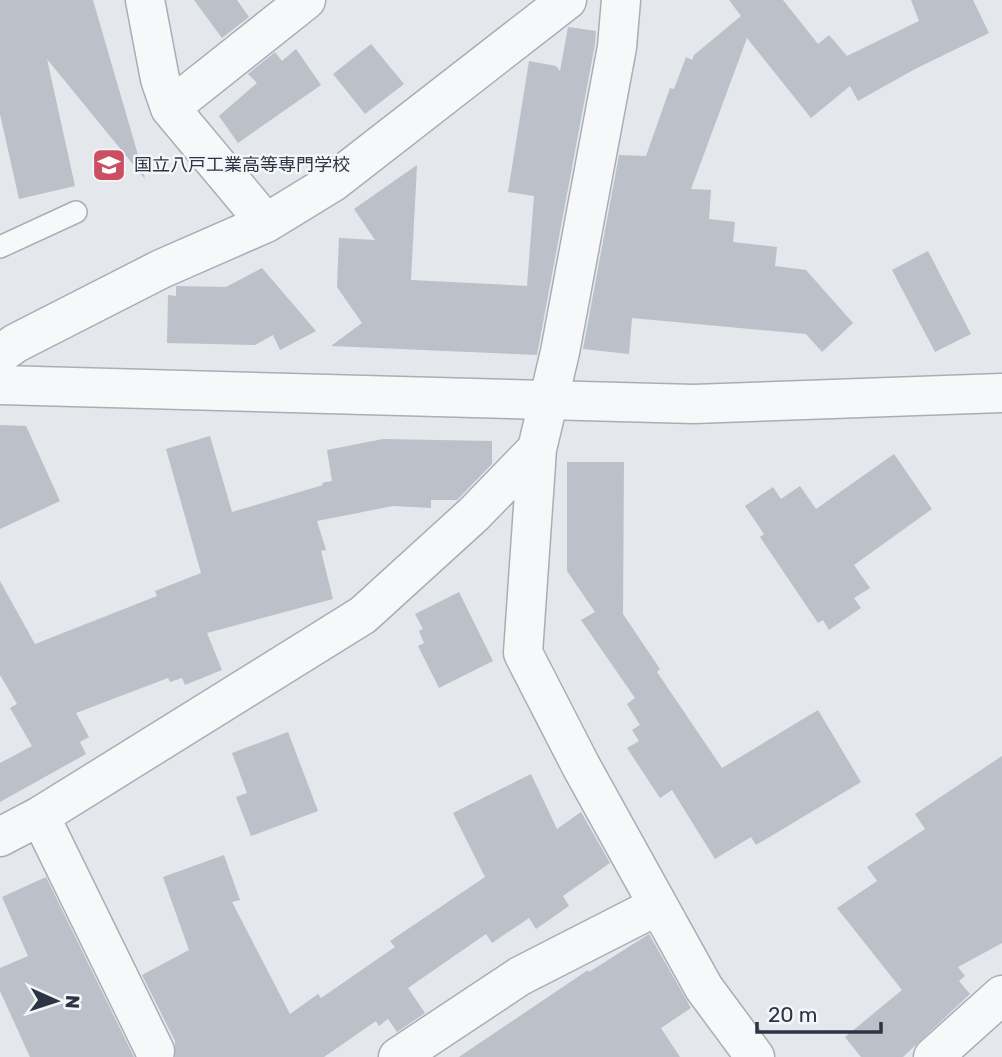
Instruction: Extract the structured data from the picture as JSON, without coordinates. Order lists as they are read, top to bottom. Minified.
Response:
{"places":{"school or university":["国立八戸工業高等専門学校"]},"scale_bar":"20 m","north":"right"}
